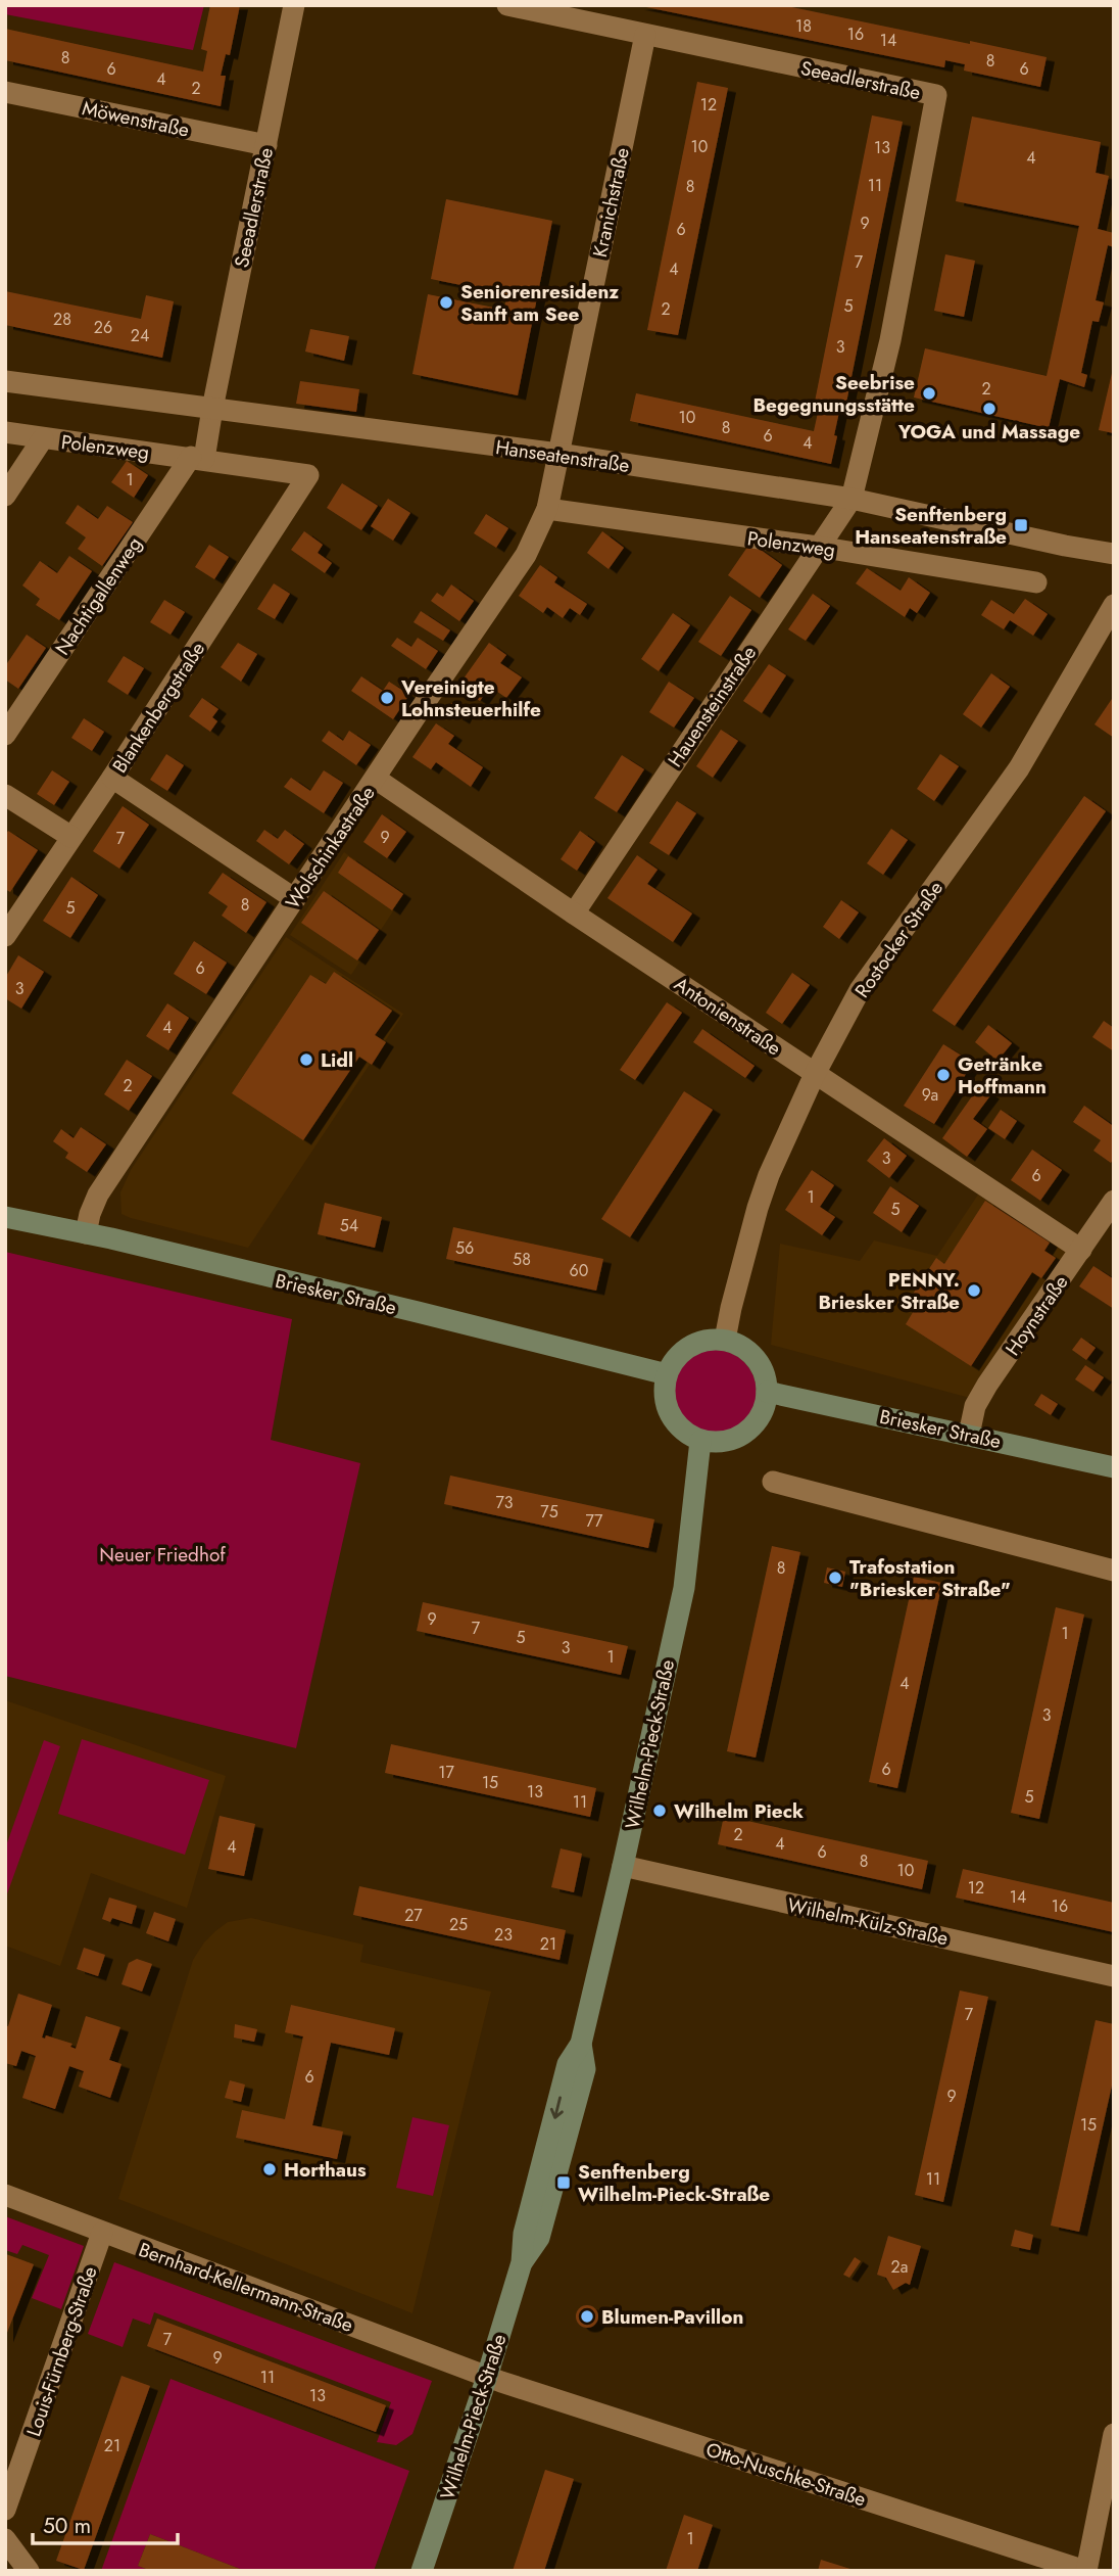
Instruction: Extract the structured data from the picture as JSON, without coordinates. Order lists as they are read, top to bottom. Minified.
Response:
{"streets":{"main road":["Briesker Straße","Wilhelm-Pieck-Straße"],"street":["Seeadlerstraße","Möwenstraße","Kranichstraße","Polenzweg","Hanseatenstraße","Nachtigallenweg","Hauensteinstraße","Blankenbergstraße","Wolschinkastraße","Rostocker Straße","Antonienstraße","Hoynstraße","Wilhelm-Külz-Straße","Bernhard-Kellermann-Straße","Louis-Fürnberg-Straße","Otto-Nuschke-Straße"]},"crossings":[["Seeadlerstraße","Möwenstraße"],["Seeadlerstraße","Kranichstraße"],["Seeadlerstraße","Hanseatenstraße"],["Seeadlerstraße","Hauensteinstraße"],["Kranichstraße","Hanseatenstraße"],["Kranichstraße","Wolschinkastraße"],["Polenzweg","Nachtigallenweg"],["Polenzweg","Hauensteinstraße"],["Polenzweg","Blankenbergstraße"],["Polenzweg","Wolschinkastraße"],["Hanseatenstraße","Hauensteinstraße"],["Hanseatenstraße","Wolschinkastraße"],["Hauensteinstraße","Antonienstraße"],["Wolschinkastraße","Antonienstraße"],["Wolschinkastraße","Briesker Straße"],["Rostocker Straße","Antonienstraße"],["Rostocker Straße","Briesker Straße"],["Rostocker Straße","Wilhelm-Pieck-Straße"],["Antonienstraße","Hoynstraße"],["Briesker Straße","Hoynstraße"],["Briesker Straße","Wilhelm-Pieck-Straße"],["Wilhelm-Pieck-Straße","Wilhelm-Külz-Straße"],["Wilhelm-Pieck-Straße","Bernhard-Kellermann-Straße"],["Wilhelm-Pieck-Straße","Otto-Nuschke-Straße"],["Bernhard-Kellermann-Straße","Louis-Fürnberg-Straße"],["Bernhard-Kellermann-Straße","Otto-Nuschke-Straße"]],"parks":["Neuer Friedhof"],"places":{"other":["Seniorenresidenz Sanft am See","Seebrise Begegnungsstätte","YOGA und Massage","Vereinigte Lohnsteuerhilfe","Lidl","Getränke Hoffmann","PENNY. Briesker Straße","Trafostation \"Briesker Straße\"","Wilhelm Pieck","Horthaus","Blumen-Pavillon"],"transit":["Senftenberg Hanseatenstraße","Senftenberg Wilhelm-Pieck-Straße"]},"house_numbers":["18","16","14","8","8","6","6","4","2","12","10","13","4","11","8","9","6","7","4","5","2","28","26","24","3","2","10","8","6","4","1","9","7","8","5","6","3","4","2","9a","3","6","1","5","54","56","58","60","73","75","77","8","9","7","1","5","3","1","4","3","6","17","15","13","5","11","2","4","4","6","8","10","12","14","16","27","25","23","21","7","6","9","15","11","2a","7","9","11","13","21","1"],"scale_bar":"50 m"}
